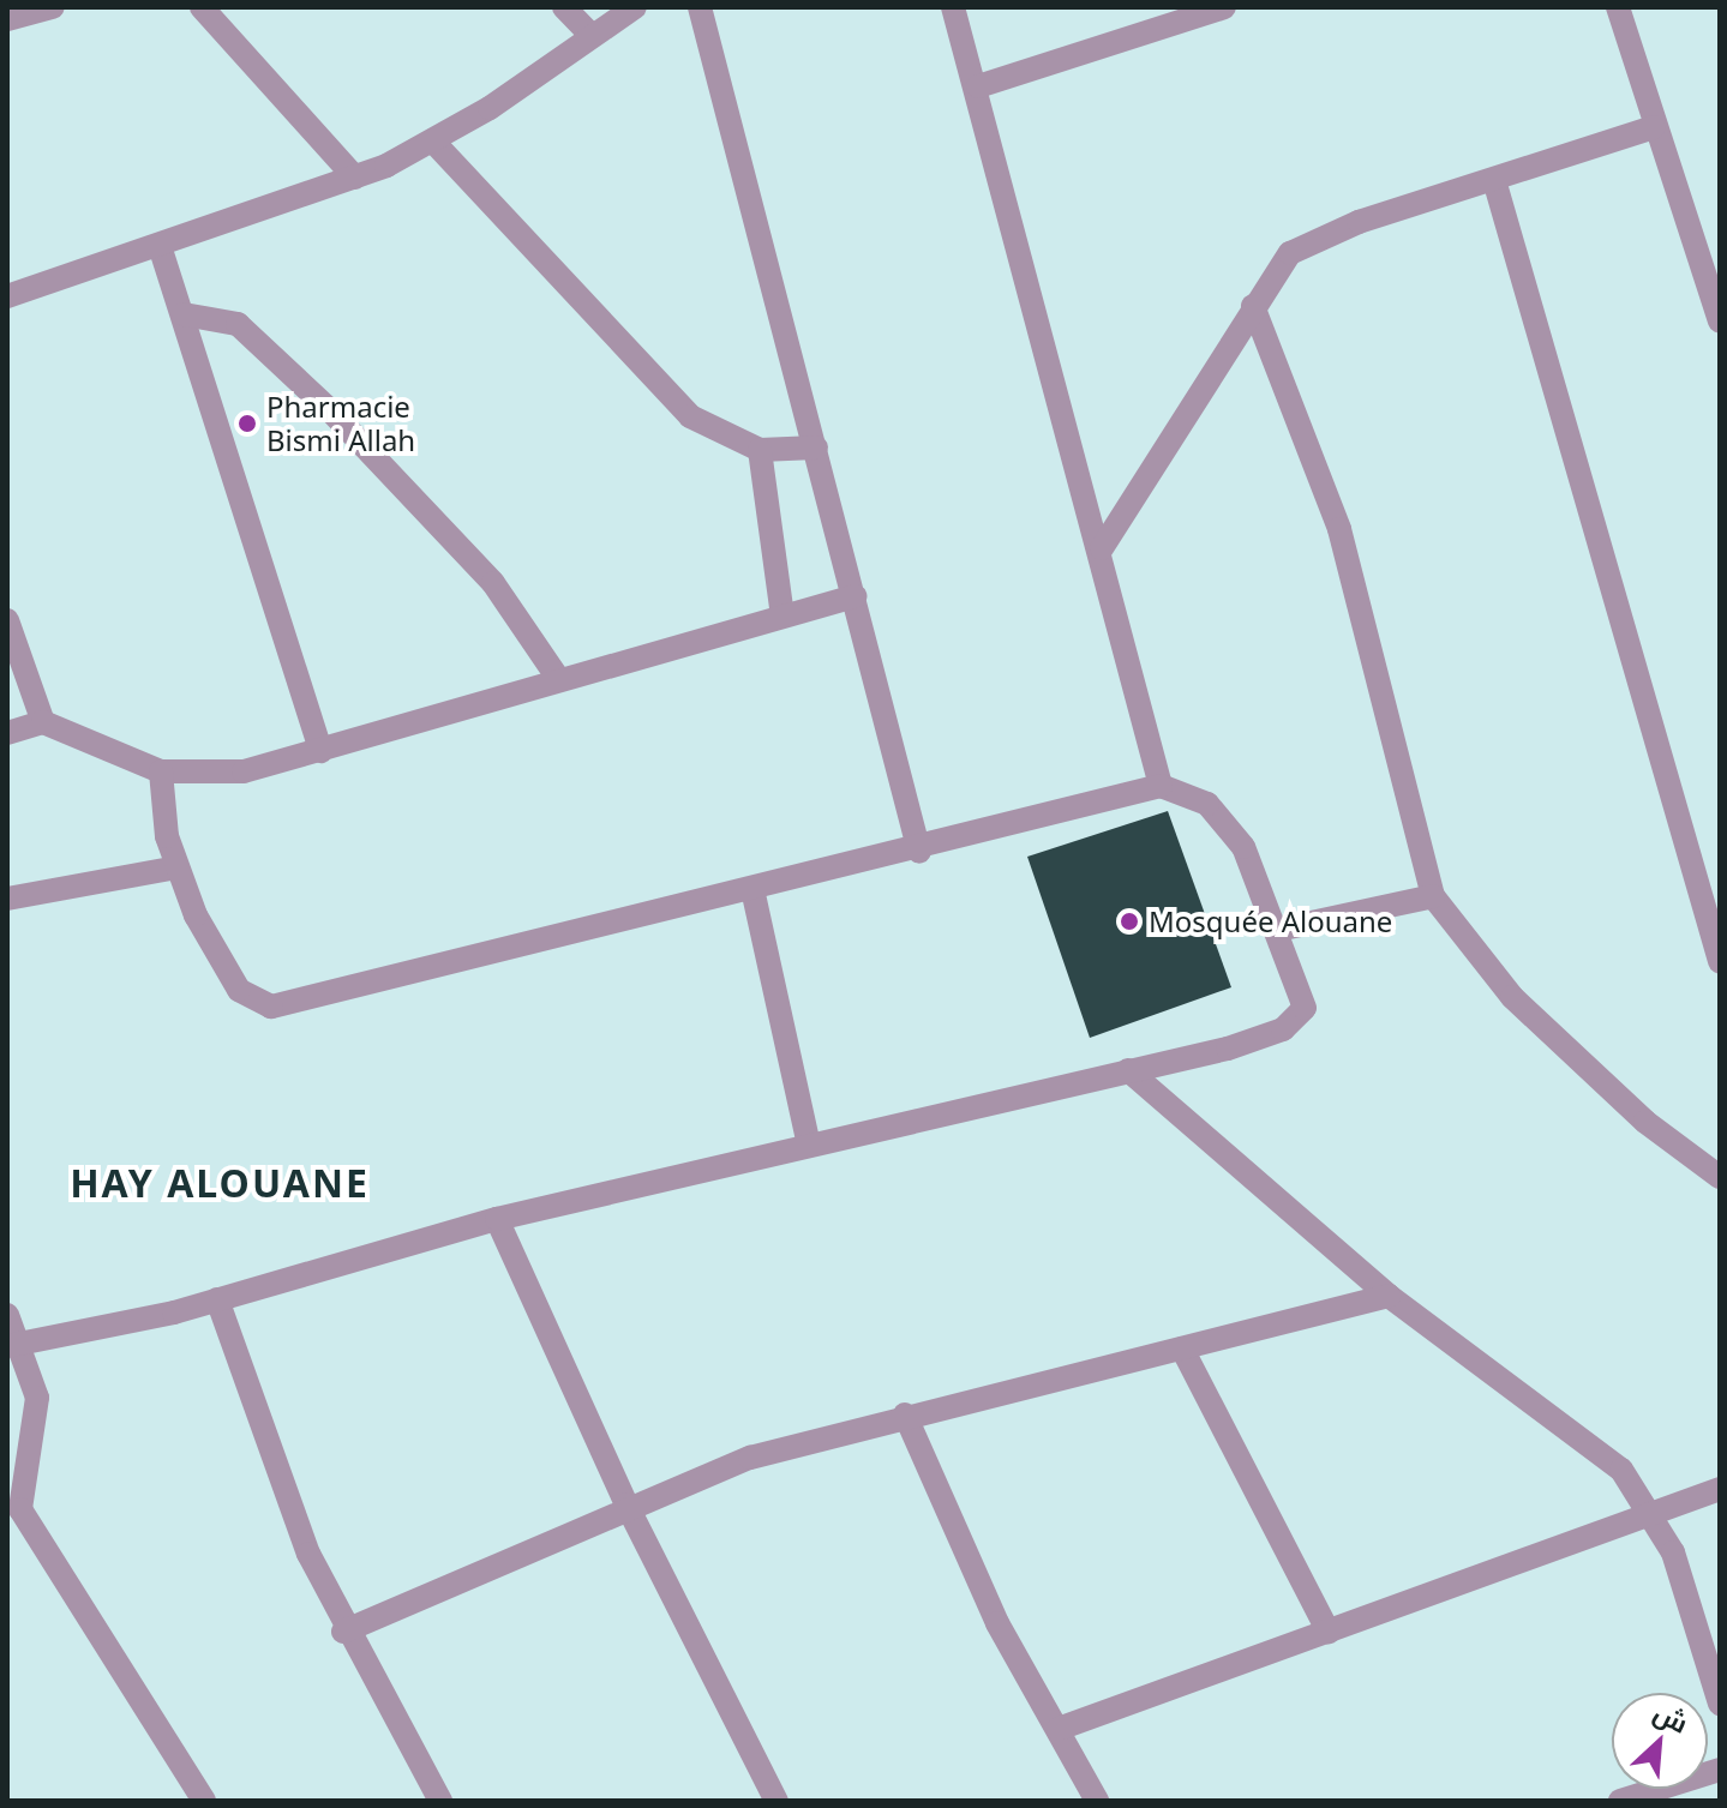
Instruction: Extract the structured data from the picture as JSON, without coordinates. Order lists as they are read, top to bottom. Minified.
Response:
{"districts":["HAY ALOUANE"],"places":["Pharmacie Bismi Allah","Mosquée Alouane"],"north":"top right"}
